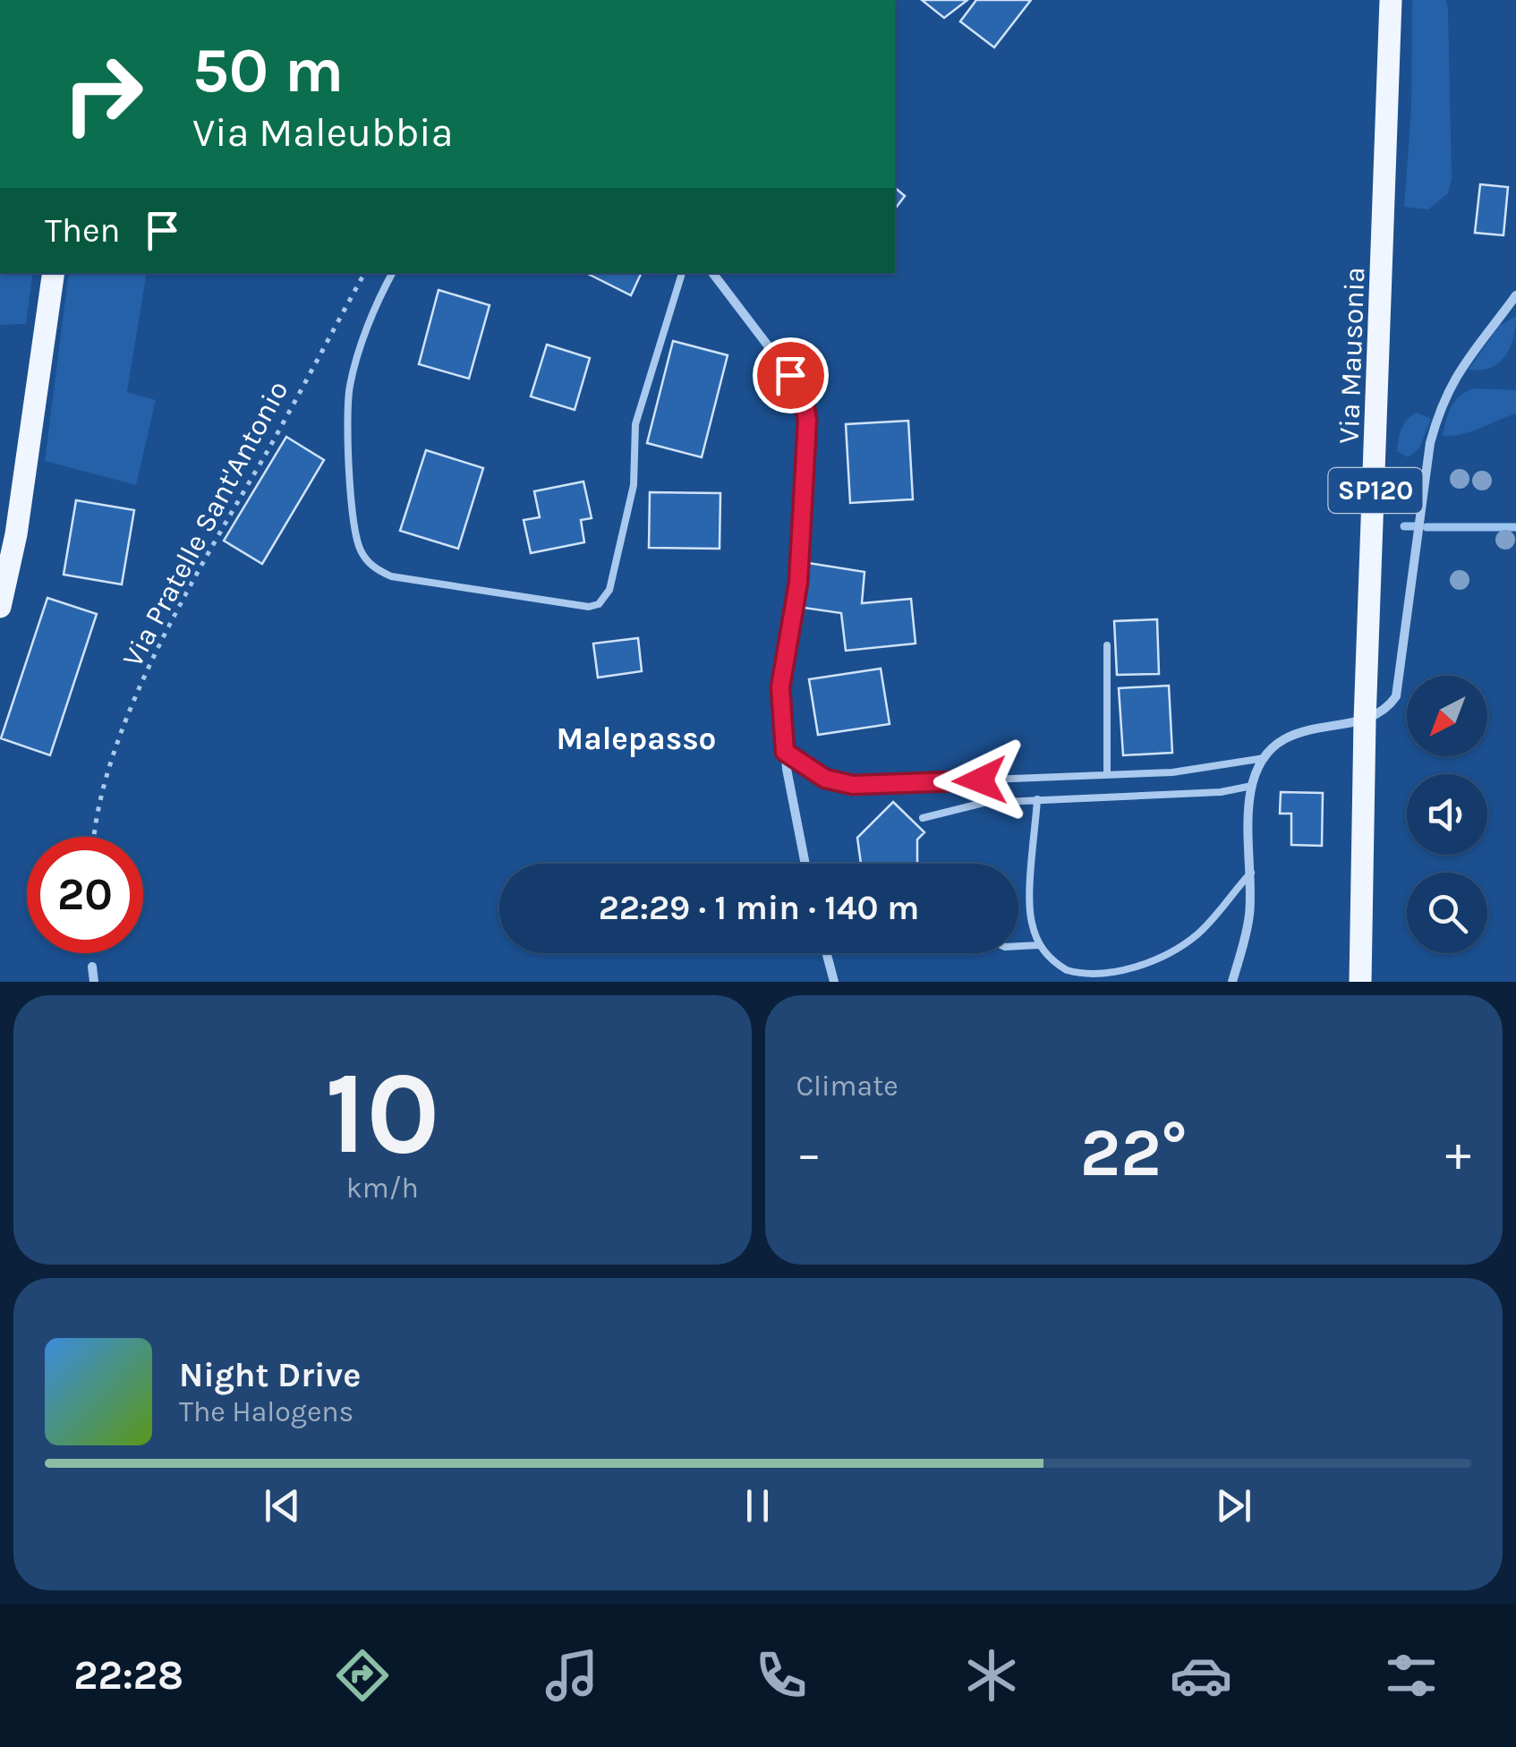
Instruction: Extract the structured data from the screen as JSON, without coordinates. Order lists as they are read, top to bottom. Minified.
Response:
{"streets":{"main road":["Via Mausonia","SP120"],"path":["Via Pratelle Sant'Antonio"]},"districts":["Malepasso"],"north":"bottom left","page":{"turn":["50 m","Via Maleubbia"],"then":"Then","limit":"20","trip":"22:29 · 1 min · 140 m","tile":[["10","km/h"],"Climate"],"heat":["−","22°","+"],"song":["Night Drive","The Halogens"],"tabs":"22:28"}}
